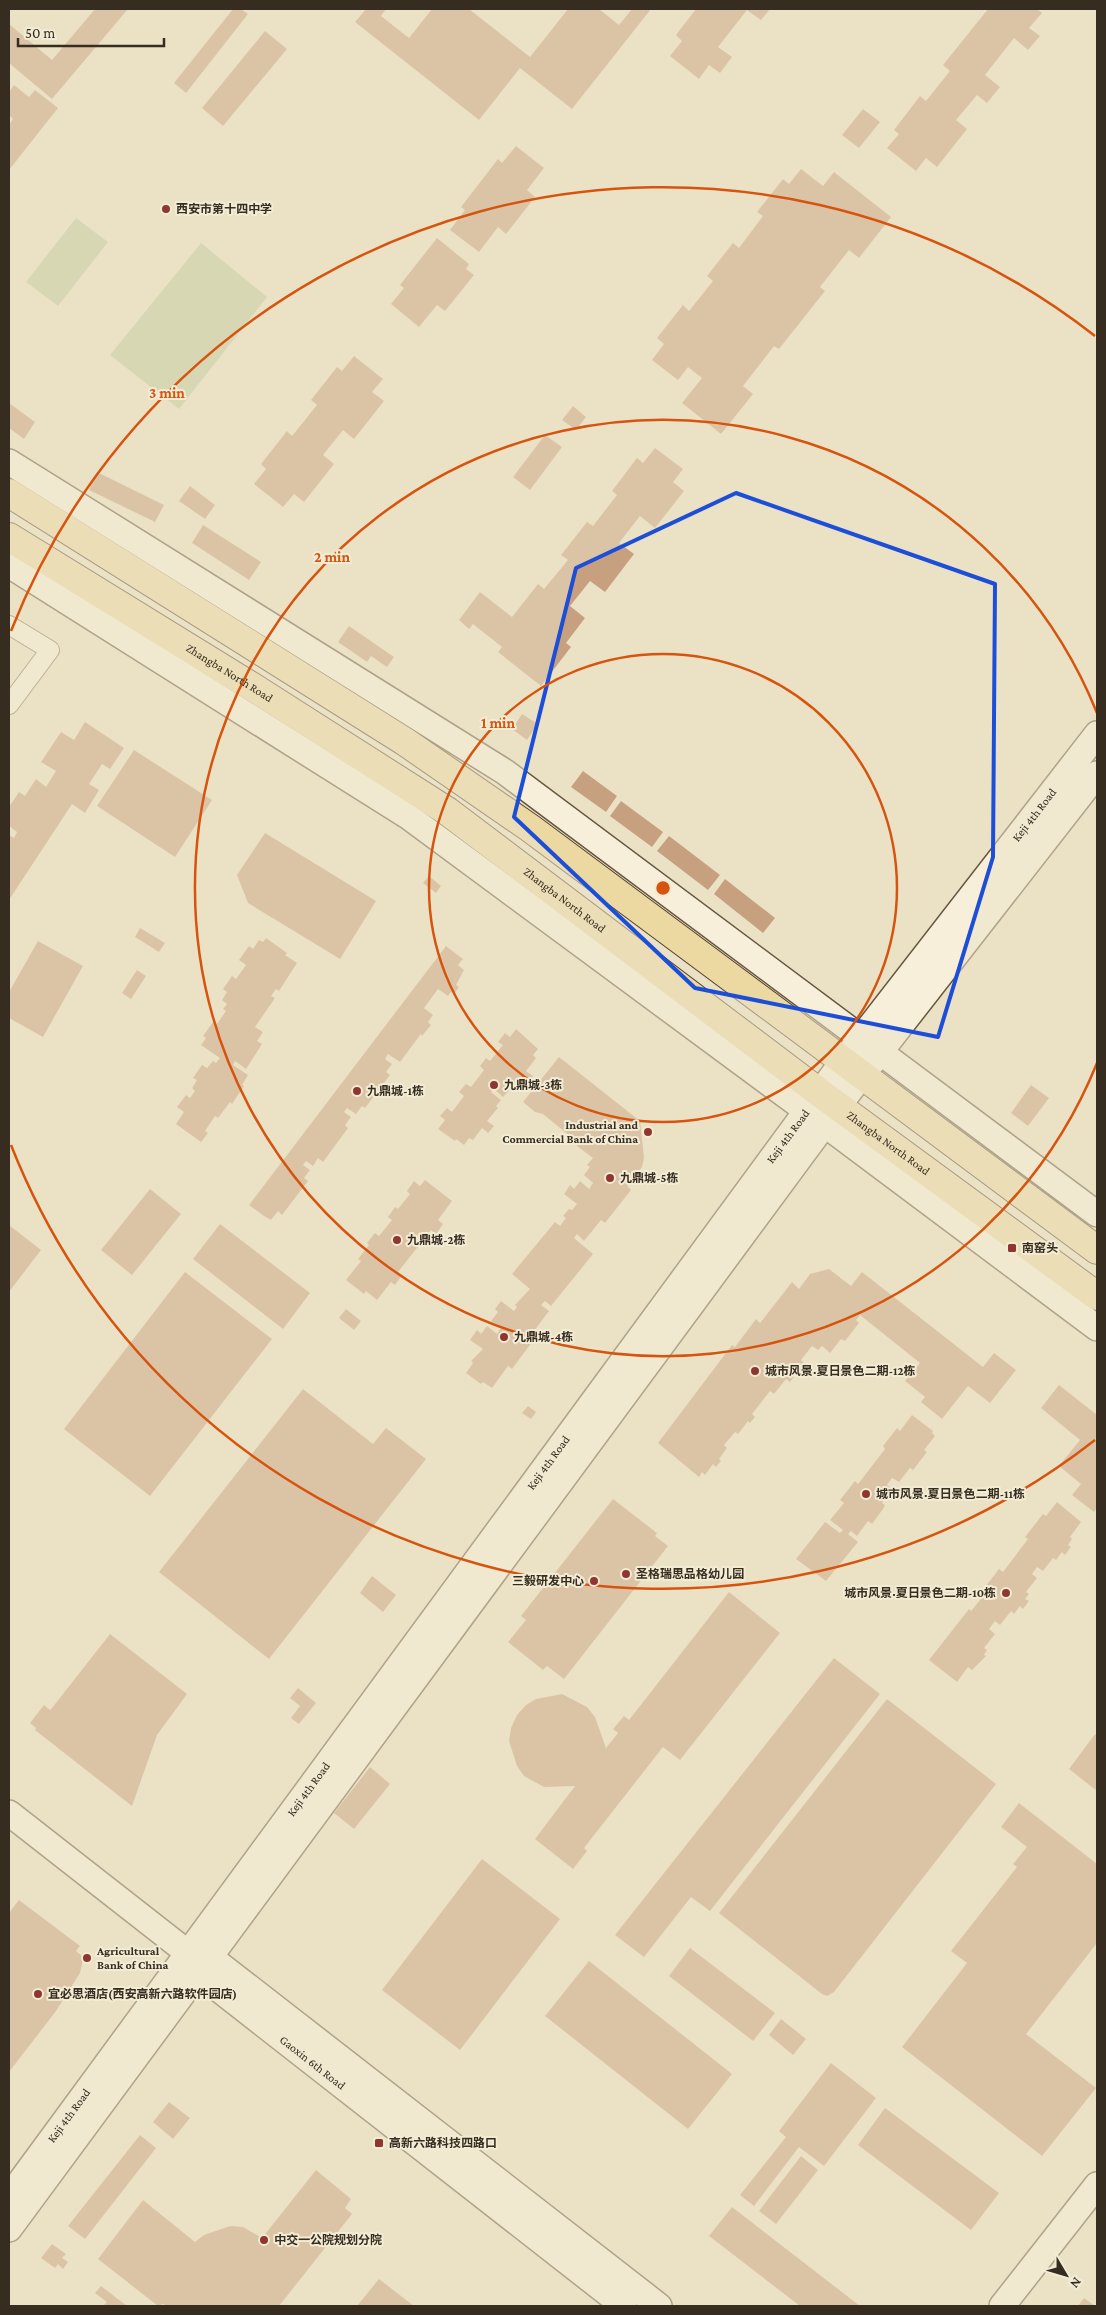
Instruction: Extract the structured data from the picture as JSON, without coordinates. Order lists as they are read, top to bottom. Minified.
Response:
{"streets":{"main road":["Zhangba North Road"],"street":["Keji 4th Road","Gaoxin 6th Road"]},"crossings":[["Zhangba North Road","Keji 4th Road"],["Keji 4th Road","Gaoxin 6th Road"]],"places":{"other":["西安市第十四中学","九鼎城-3栋","九鼎城-1栋","Industrial and Commercial Bank of China","九鼎城-5栋","九鼎城-2栋","九鼎城-4栋","城市风景·夏日景色二期-12栋","城市风景·夏日景色二期-11栋","圣格瑞思品格幼儿园","三毅研发中心","城市风景·夏日景色二期-10栋","Agricultural Bank of China","宜必思酒店(西安高新六路软件园店)","中交一公院规划分院"],"transit":["南窑头","高新六路科技四路口"]},"scale_bar":"50 m","north":"bottom right","rings":["3 min","2 min","1 min"]}
